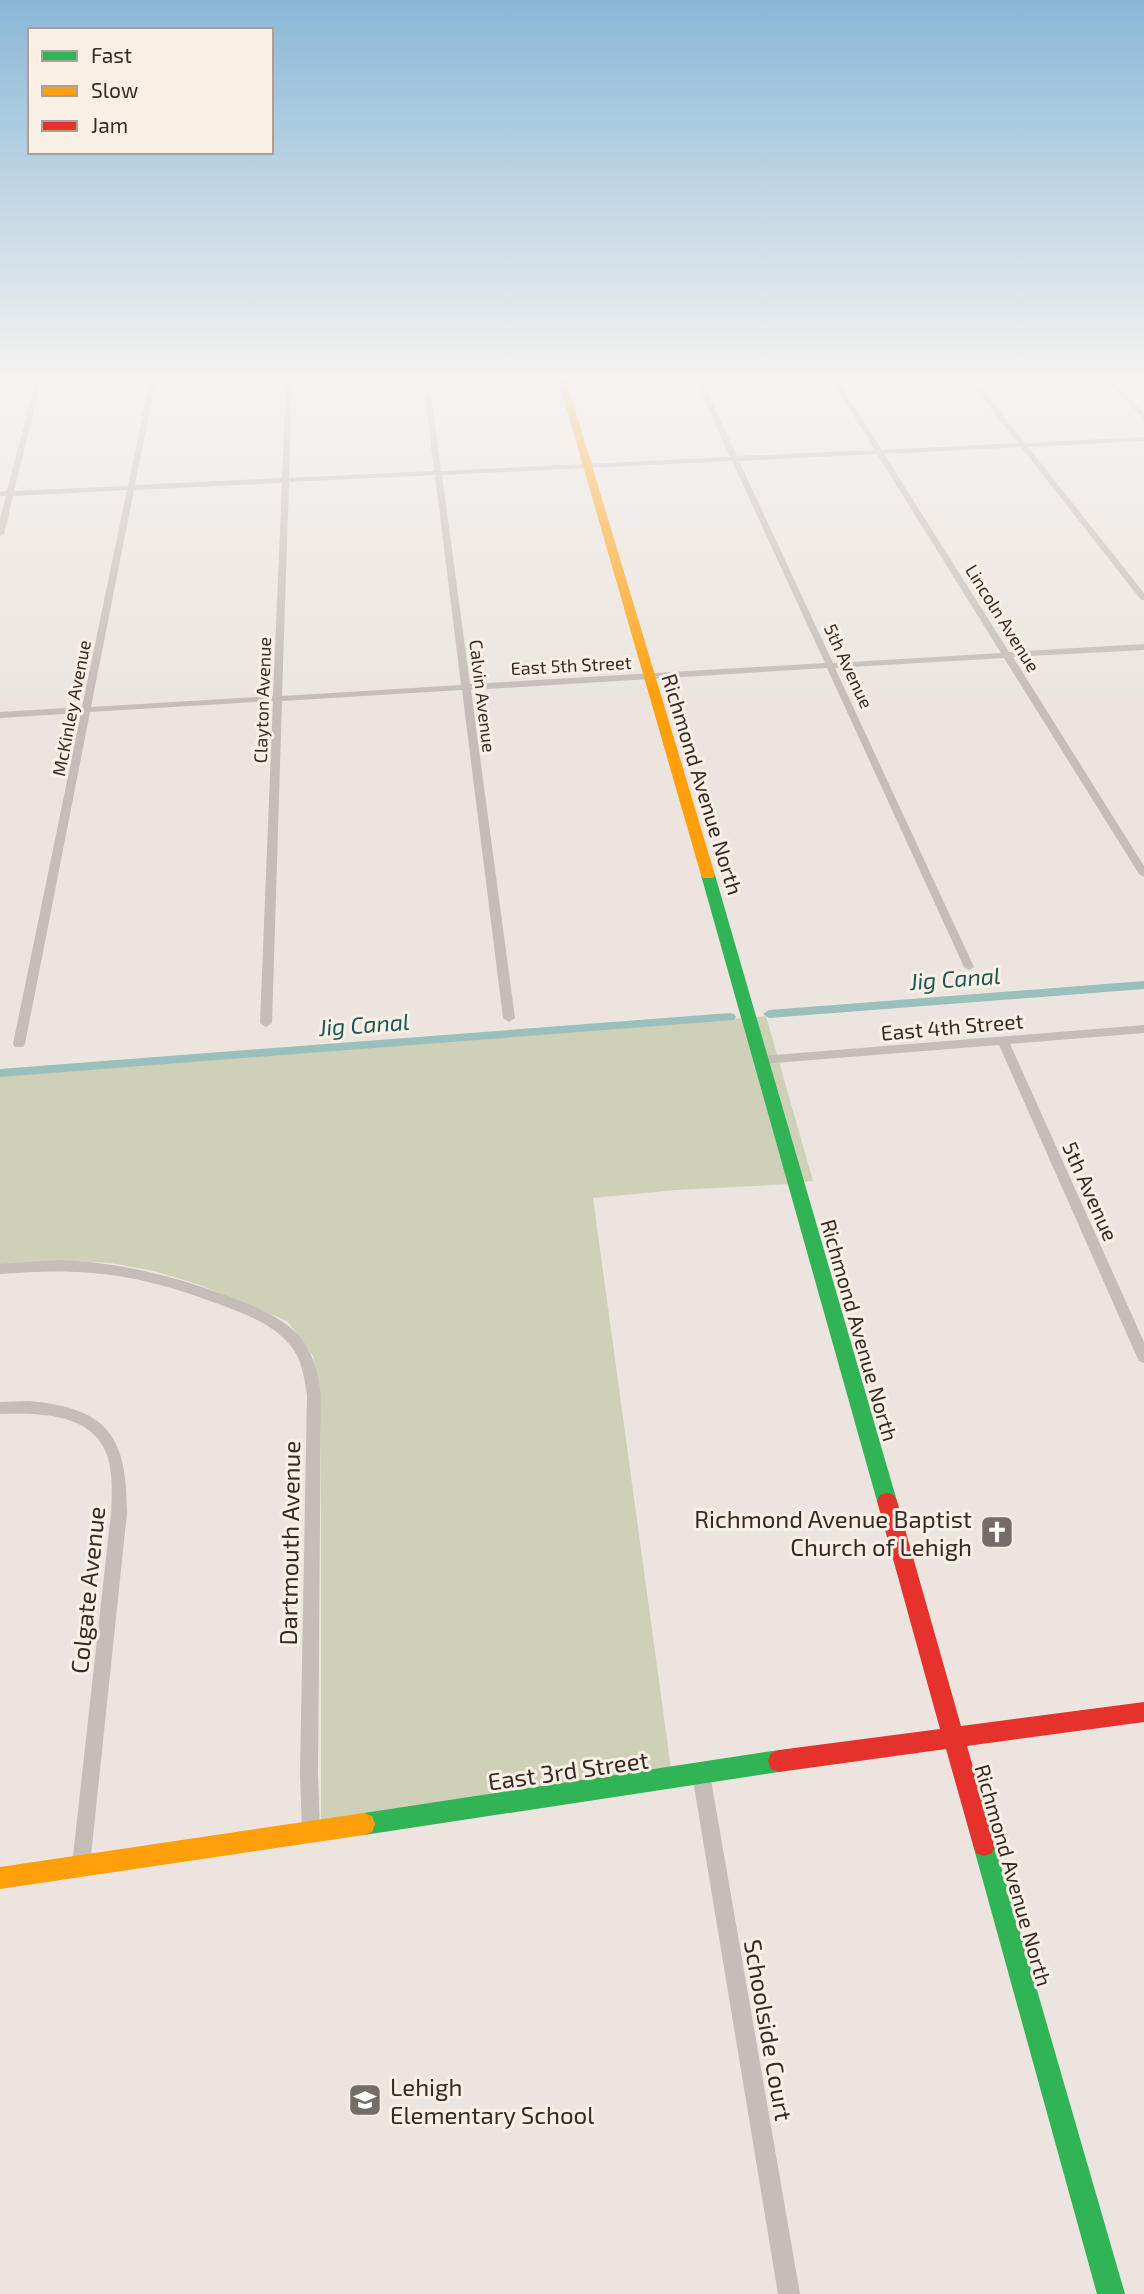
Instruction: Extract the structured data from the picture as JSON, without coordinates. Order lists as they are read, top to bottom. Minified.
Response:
{"streets":{"street":["Lincoln Avenue","East 5th Street","5th Avenue","Calvin Avenue","Clayton Avenue","McKinley Avenue","Richmond Avenue North","East 4th Street","Dartmouth Avenue","Colgate Avenue","East 3rd Street","Schoolside Court"]},"crossings":[["Lincoln Avenue","East 5th Street"],["East 5th Street","5th Avenue"],["East 5th Street","Calvin Avenue"],["East 5th Street","Clayton Avenue"],["East 5th Street","McKinley Avenue"],["East 5th Street","Richmond Avenue North"],["5th Avenue","East 4th Street"],["Richmond Avenue North","East 4th Street"],["Richmond Avenue North","East 3rd Street"],["Dartmouth Avenue","East 3rd Street"],["Colgate Avenue","East 3rd Street"],["East 3rd Street","Schoolside Court"]],"water":["Jig Canal"],"places":{"church":["Richmond Avenue Baptist Church of Lehigh"],"school or university":["Lehigh Elementary School"]},"legend":["Fast","Slow","Jam"]}
